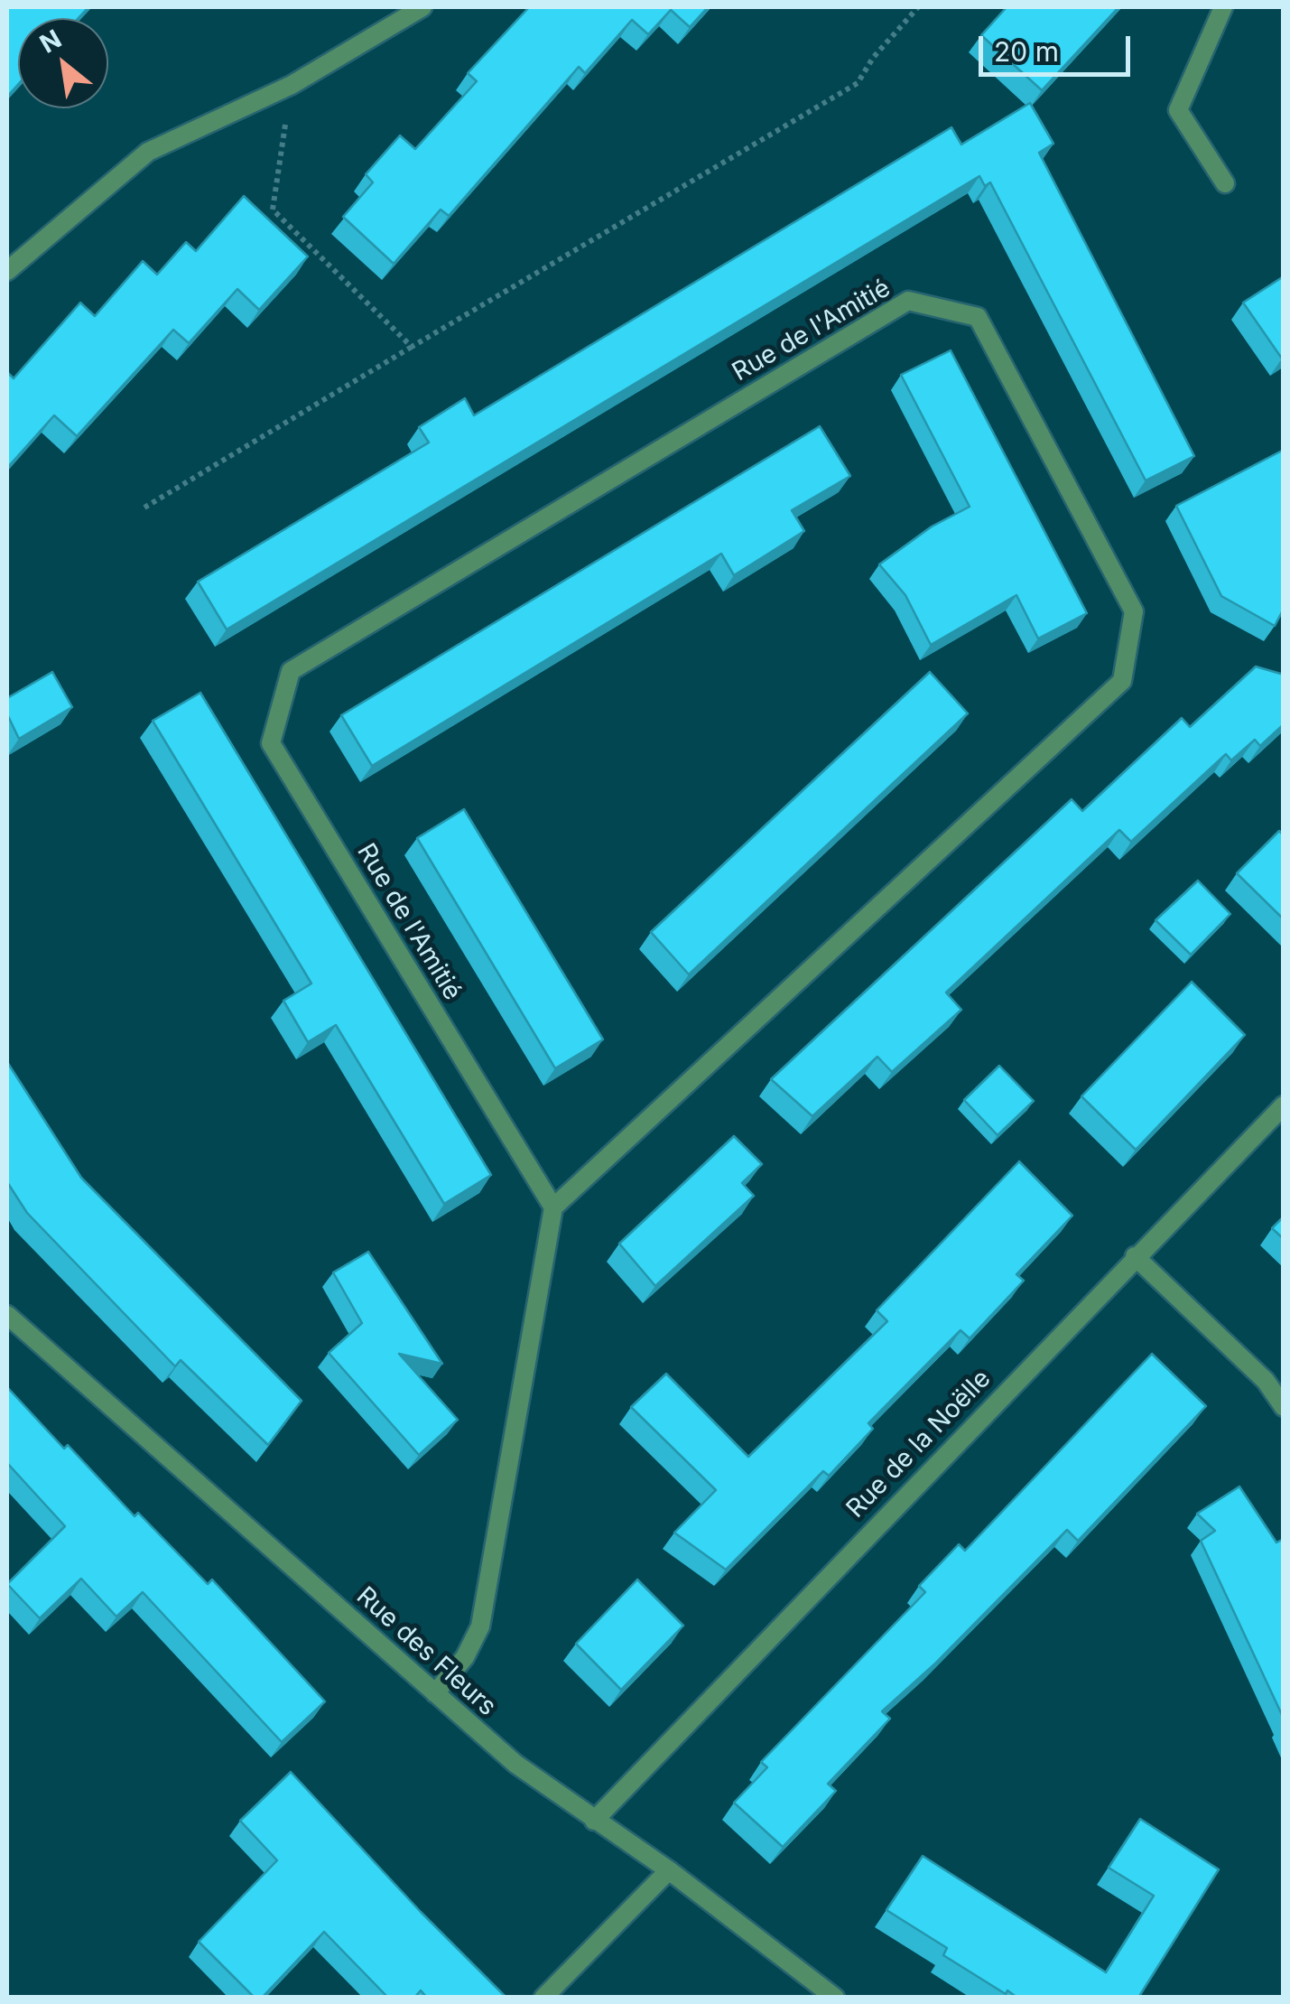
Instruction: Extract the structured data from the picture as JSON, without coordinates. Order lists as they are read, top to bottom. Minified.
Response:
{"streets":{"street":["Rue de l'Amitié","Rue de la Noëlle","Rue des Fleurs"]},"crossings":[["Rue de la Noëlle","Rue des Fleurs"]],"scale_bar":"20 m","north":"top left"}
